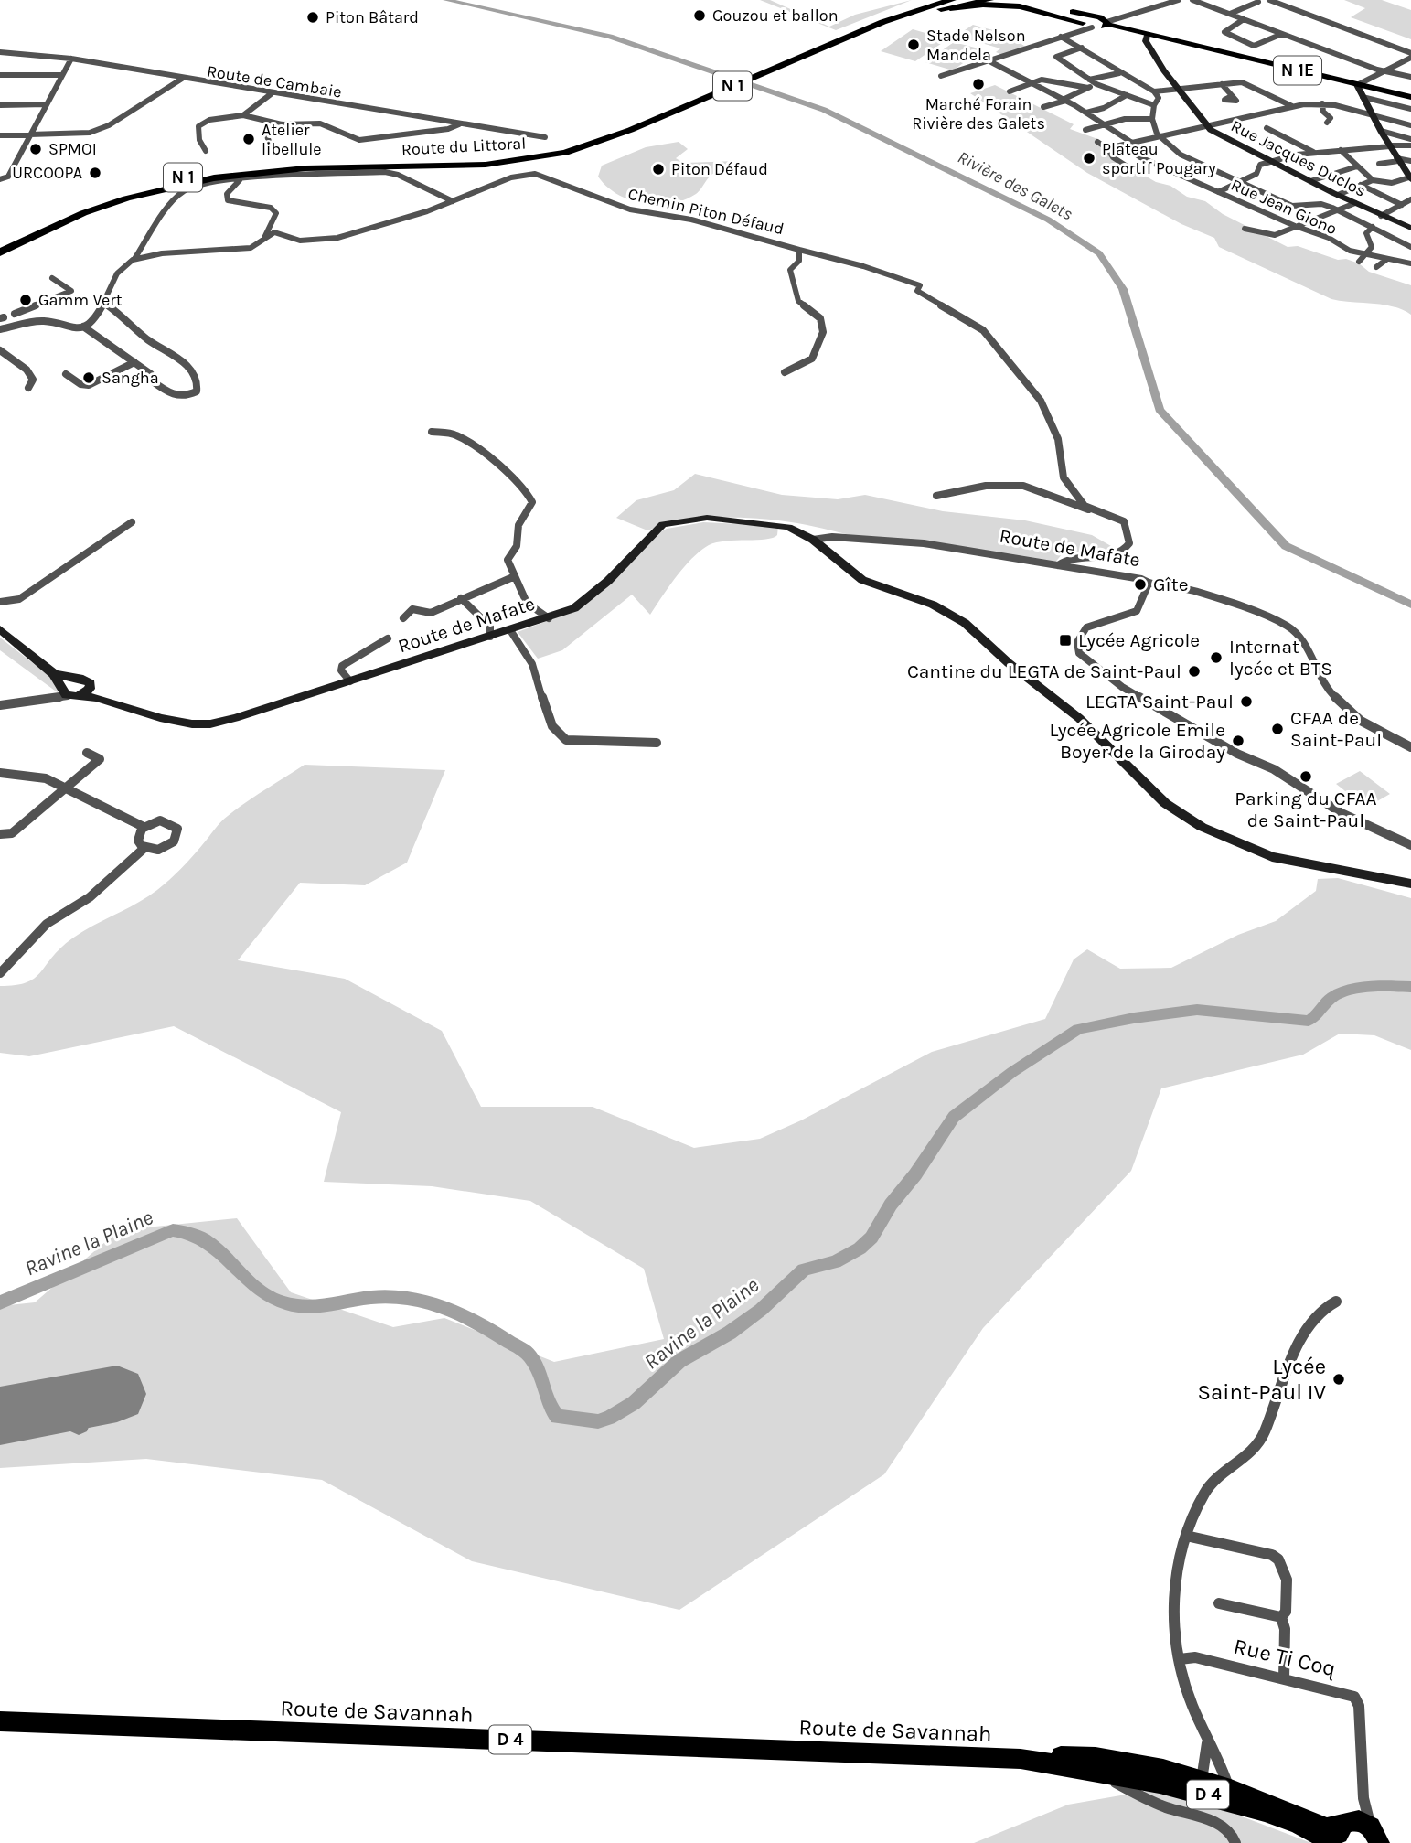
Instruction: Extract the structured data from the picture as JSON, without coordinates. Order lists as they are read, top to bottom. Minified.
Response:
{"streets":{"highway":["N 1","Route du Littoral"],"main road":["N 1E","Rue Jacques Duclos","Route de Mafate","Route de Savannah","D 4"],"street":["Route de Cambaie","Rue Jean Giono","Chemin Piton Défaud","Rue Ti Coq"]},"crossings":[["N 1E","Rue Jacques Duclos"],["Rue Ti Coq","D 4"],["Route de Savannah","D 4"]],"water":["Rivière des Galets","Ravine la Plaine"],"places":{"other":["Gouzou et ballon","Piton Bâtard","Stade Nelson Mandela","Marché Forain Rivière des Galets","Atelier libellule","SPMOI","Plateau sportif Pougary","Piton Défaud","URCOOPA","Gamm Vert","Sangha","Gîte","Internat lycée et BTS","Cantine du LEGTA de Saint-Paul","LEGTA Saint-Paul","CFAA de Saint-Paul","Lycée Agricole Emile Boyer de la Giroday","Parking du CFAA de Saint-Paul","Lycée Saint-Paul IV"],"transit":["Lycée Agricole"]}}
